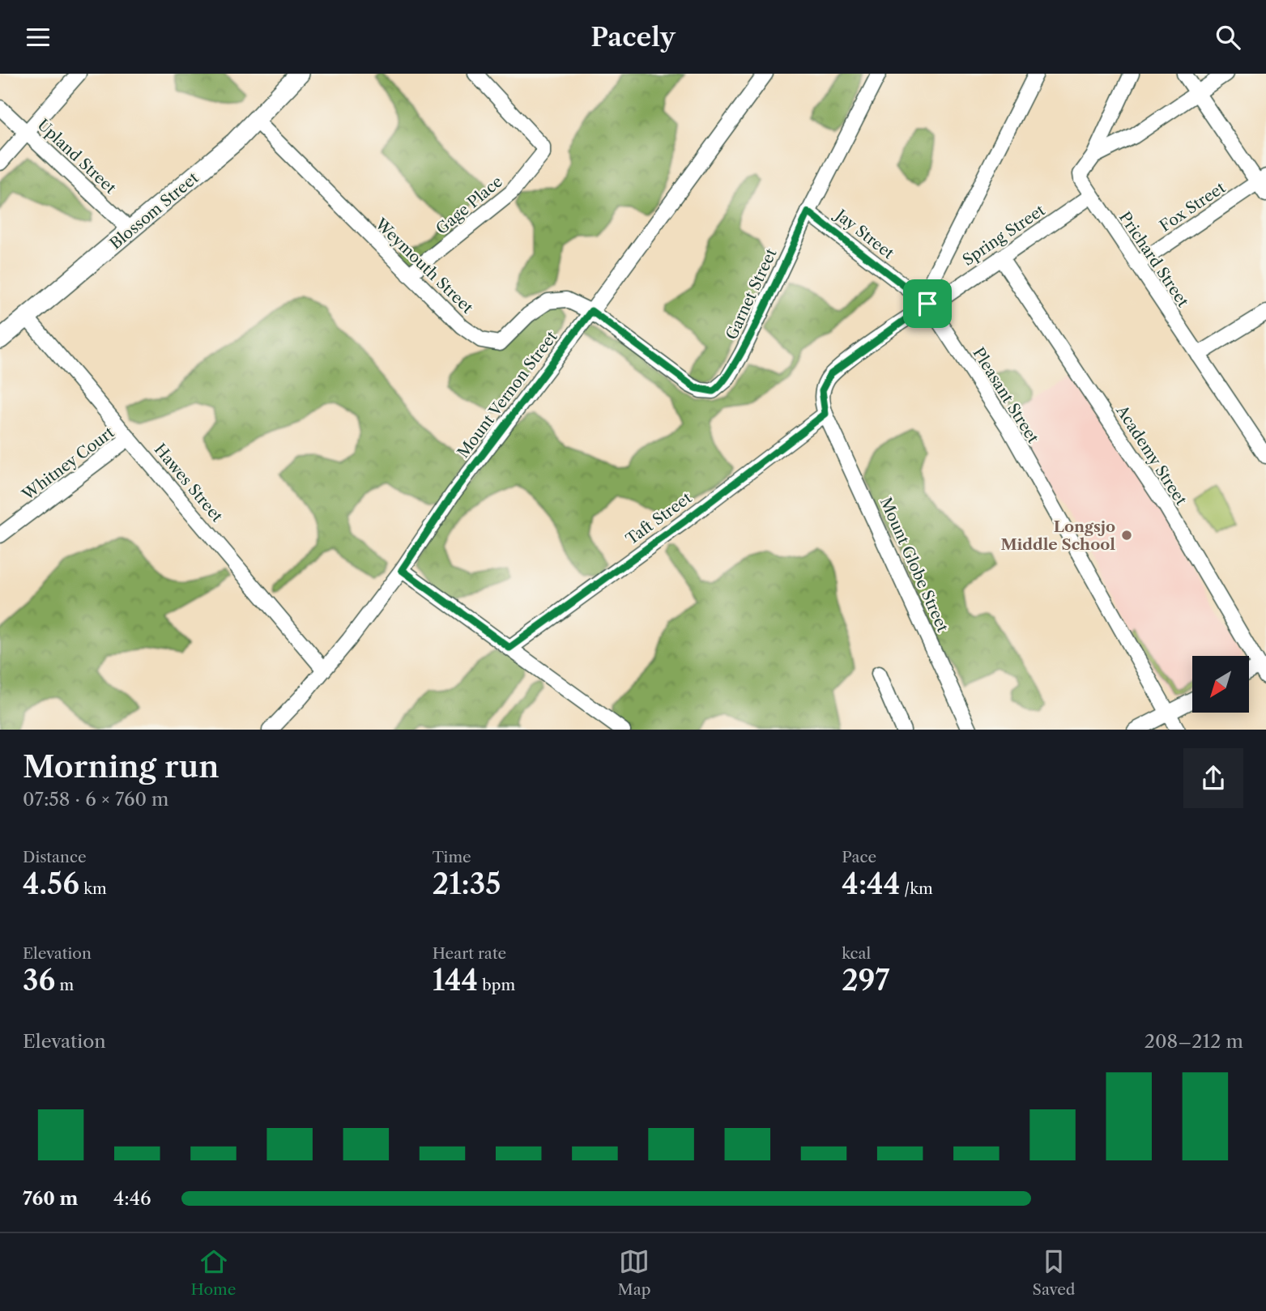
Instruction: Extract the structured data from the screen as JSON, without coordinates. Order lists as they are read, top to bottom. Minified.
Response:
{"streets":{"street":["Upland Street","Gage Place","Fox Street","Blossom Street","Jay Street","Spring Street","Prichard Street","Weymouth Street","Garnet Street","Mount Vernon Street","Pleasant Street","Academy Street","Whitney Court","Hawes Street","Taft Street","Mount Globe Street"]},"crossings":[["Upland Street","Blossom Street"],["Gage Place","Weymouth Street"],["Fox Street","Prichard Street"],["Blossom Street","Weymouth Street"],["Blossom Street","Hawes Street"],["Jay Street","Spring Street"],["Jay Street","Garnet Street"],["Jay Street","Pleasant Street"],["Spring Street","Prichard Street"],["Spring Street","Pleasant Street"],["Spring Street","Academy Street"],["Spring Street","Taft Street"],["Spring Street","Mount Globe Street"],["Weymouth Street","Garnet Street"],["Weymouth Street","Mount Vernon Street"],["Garnet Street","Mount Vernon Street"],["Mount Vernon Street","Hawes Street"],["Whitney Court","Hawes Street"],["Taft Street","Mount Globe Street"]],"places":["Longsjo Middle School"],"north":"bottom left","page":{"header":"Pacely","heading":["Morning run","07:58 · 6 × 760 m"],"stats":[["Distance","4.56 km"],["Time","21:35"],["Pace","4:44 /km"],["Elevation","36 m"],["Heart rate","144 bpm"],["kcal","297"]],"chart":["Elevation","208–212 m"],"list":[{"name":"760 m","note":"4:46"}],"tabs":["Home","Map","Saved"]}}
